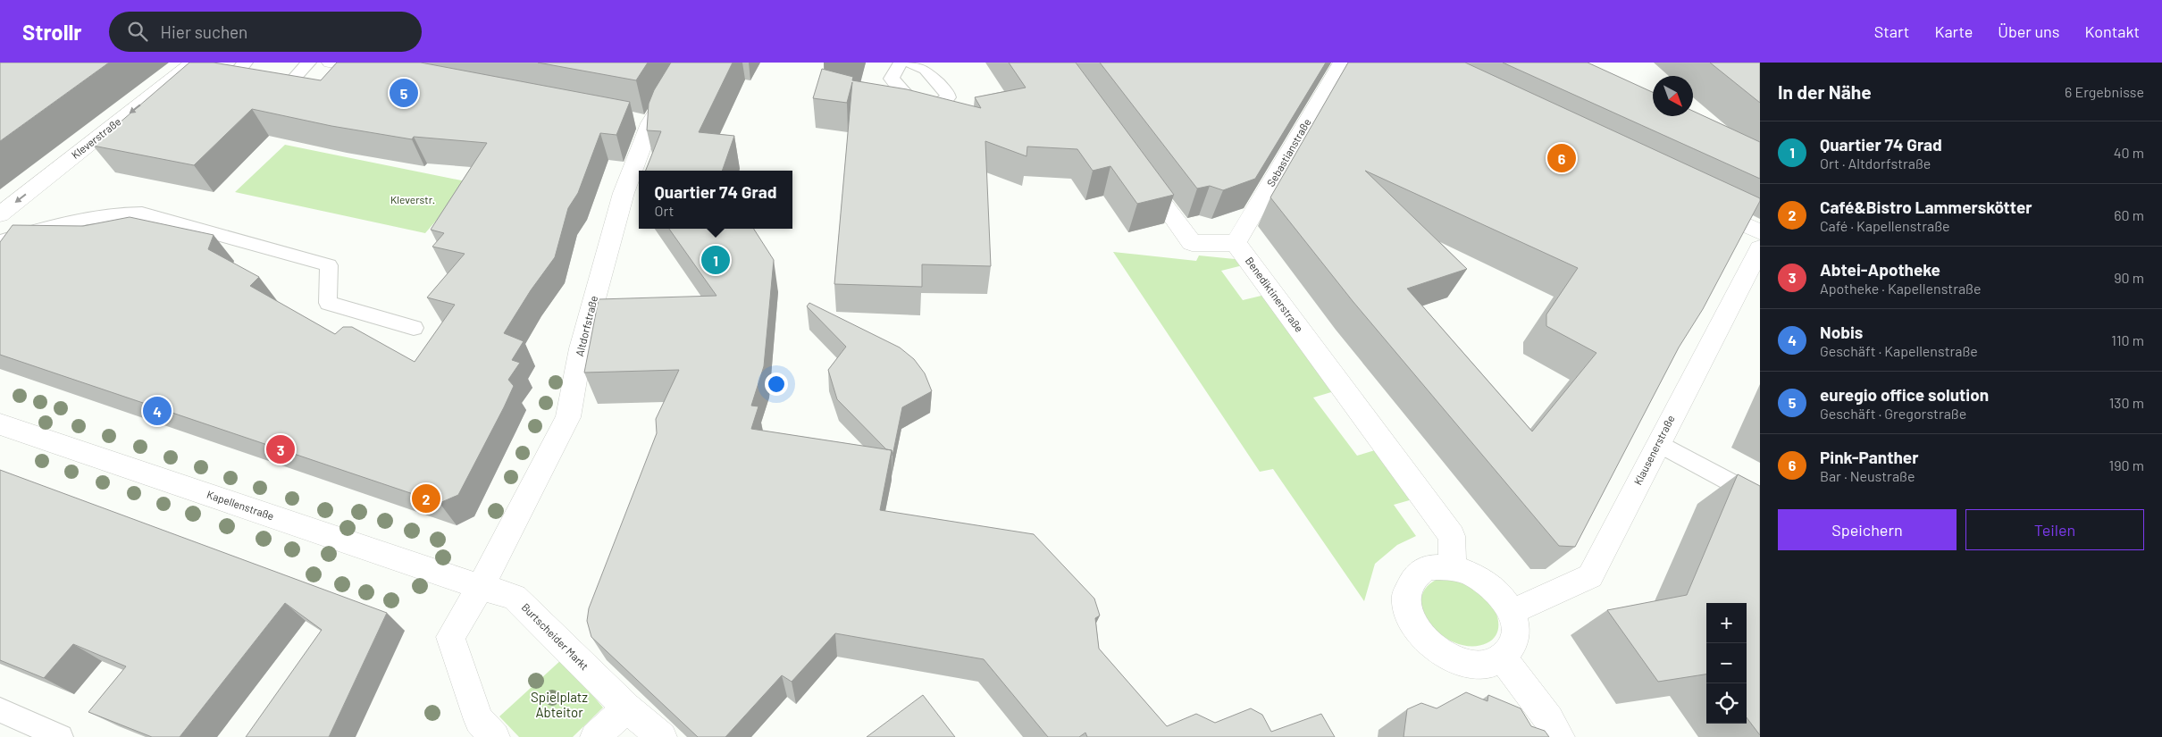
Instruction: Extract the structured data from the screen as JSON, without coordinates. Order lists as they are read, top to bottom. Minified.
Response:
{"streets":{"street":["Kleverstraße","Sebastianstraße","Benediktinerstraße","Altdorfstraße","Klausenerstraße","Kapellenstraße","Burtscheider Markt"]},"crossings":[["Sebastianstraße","Benediktinerstraße"],["Benediktinerstraße","Klausenerstraße"],["Altdorfstraße","Kapellenstraße"],["Altdorfstraße","Burtscheider Markt"],["Kapellenstraße","Burtscheider Markt"]],"one_way":["Kleverstraße"],"parks":["Kleverstr.","Spielplatz Abteitor"],"north":"bottom right","page":{"header":"Strollr","search":"Hier suchen","nav":["Start","Karte","Über uns","Kontakt"],"heading":["In der Nähe","6 Ergebnisse"],"pins":["5","6","1","4","3","2"],"list":[{"mark":"1","name":"Quartier 74 Grad","note":"Ort · Altdorfstraße","value":"40 m"},{"mark":"2","name":"Café&Bistro Lammerskötter","note":"Café · Kapellenstraße","value":"60 m"},{"mark":"3","name":"Abtei-Apotheke","note":"Apotheke · Kapellenstraße","value":"90 m"},{"mark":"4","name":"Nobis","note":"Geschäft · Kapellenstraße","value":"110 m"},{"mark":"5","name":"euregio office solution","note":"Geschäft · Gregorstraße","value":"130 m"},{"mark":"6","name":"Pink-Panther","note":"Bar · Neustraße","value":"190 m"}],"popup":["Quartier 74 Grad","Ort"],"buttons":["Speichern","Teilen"],"map_buttons":["+","−"]}}
